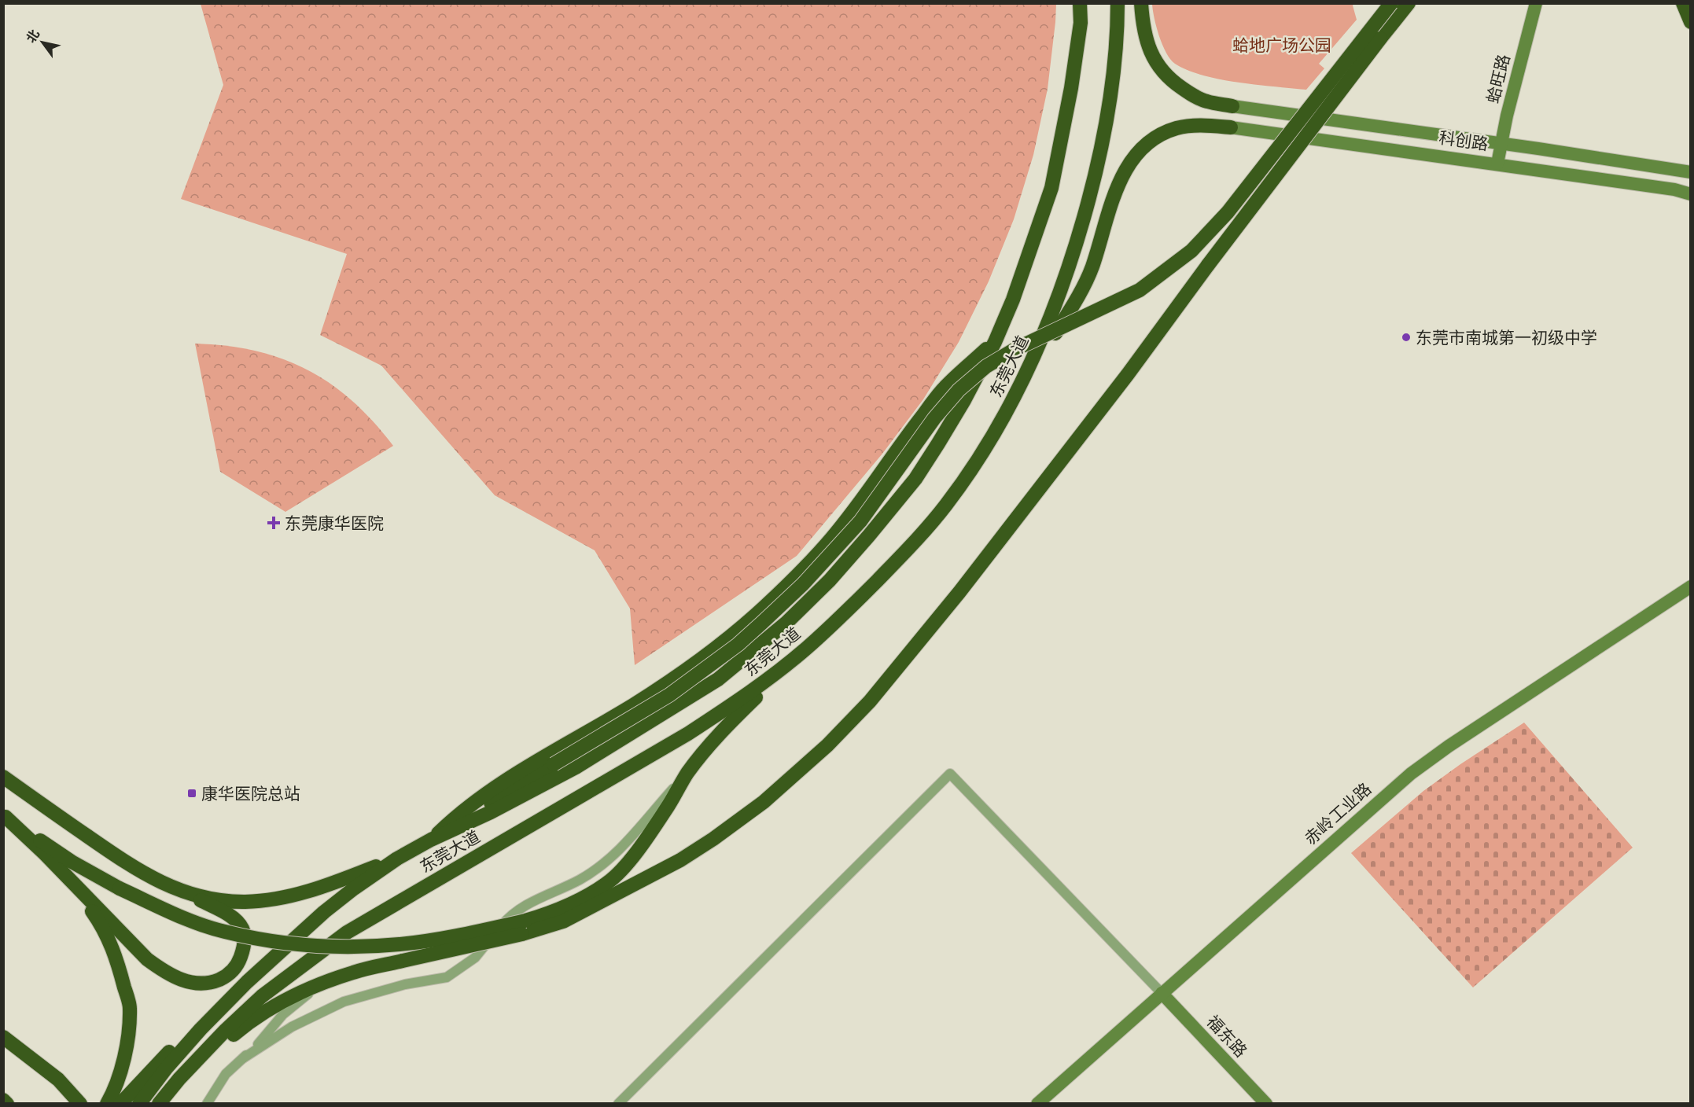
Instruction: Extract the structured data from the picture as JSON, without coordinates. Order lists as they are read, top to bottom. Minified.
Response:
{"streets":{"highway":["东莞大道"],"street":["蛤旺路","科创路","赤岭工业路","福东路"]},"crossings":[["蛤旺路","科创路"],["赤岭工业路","福东路"]],"parks":["蛤地广场公园"],"places":{"other":["东莞市南城第一初级中学"],"health":["东莞康华医院"],"transit":["康华医院总站"]},"north":"top left"}
